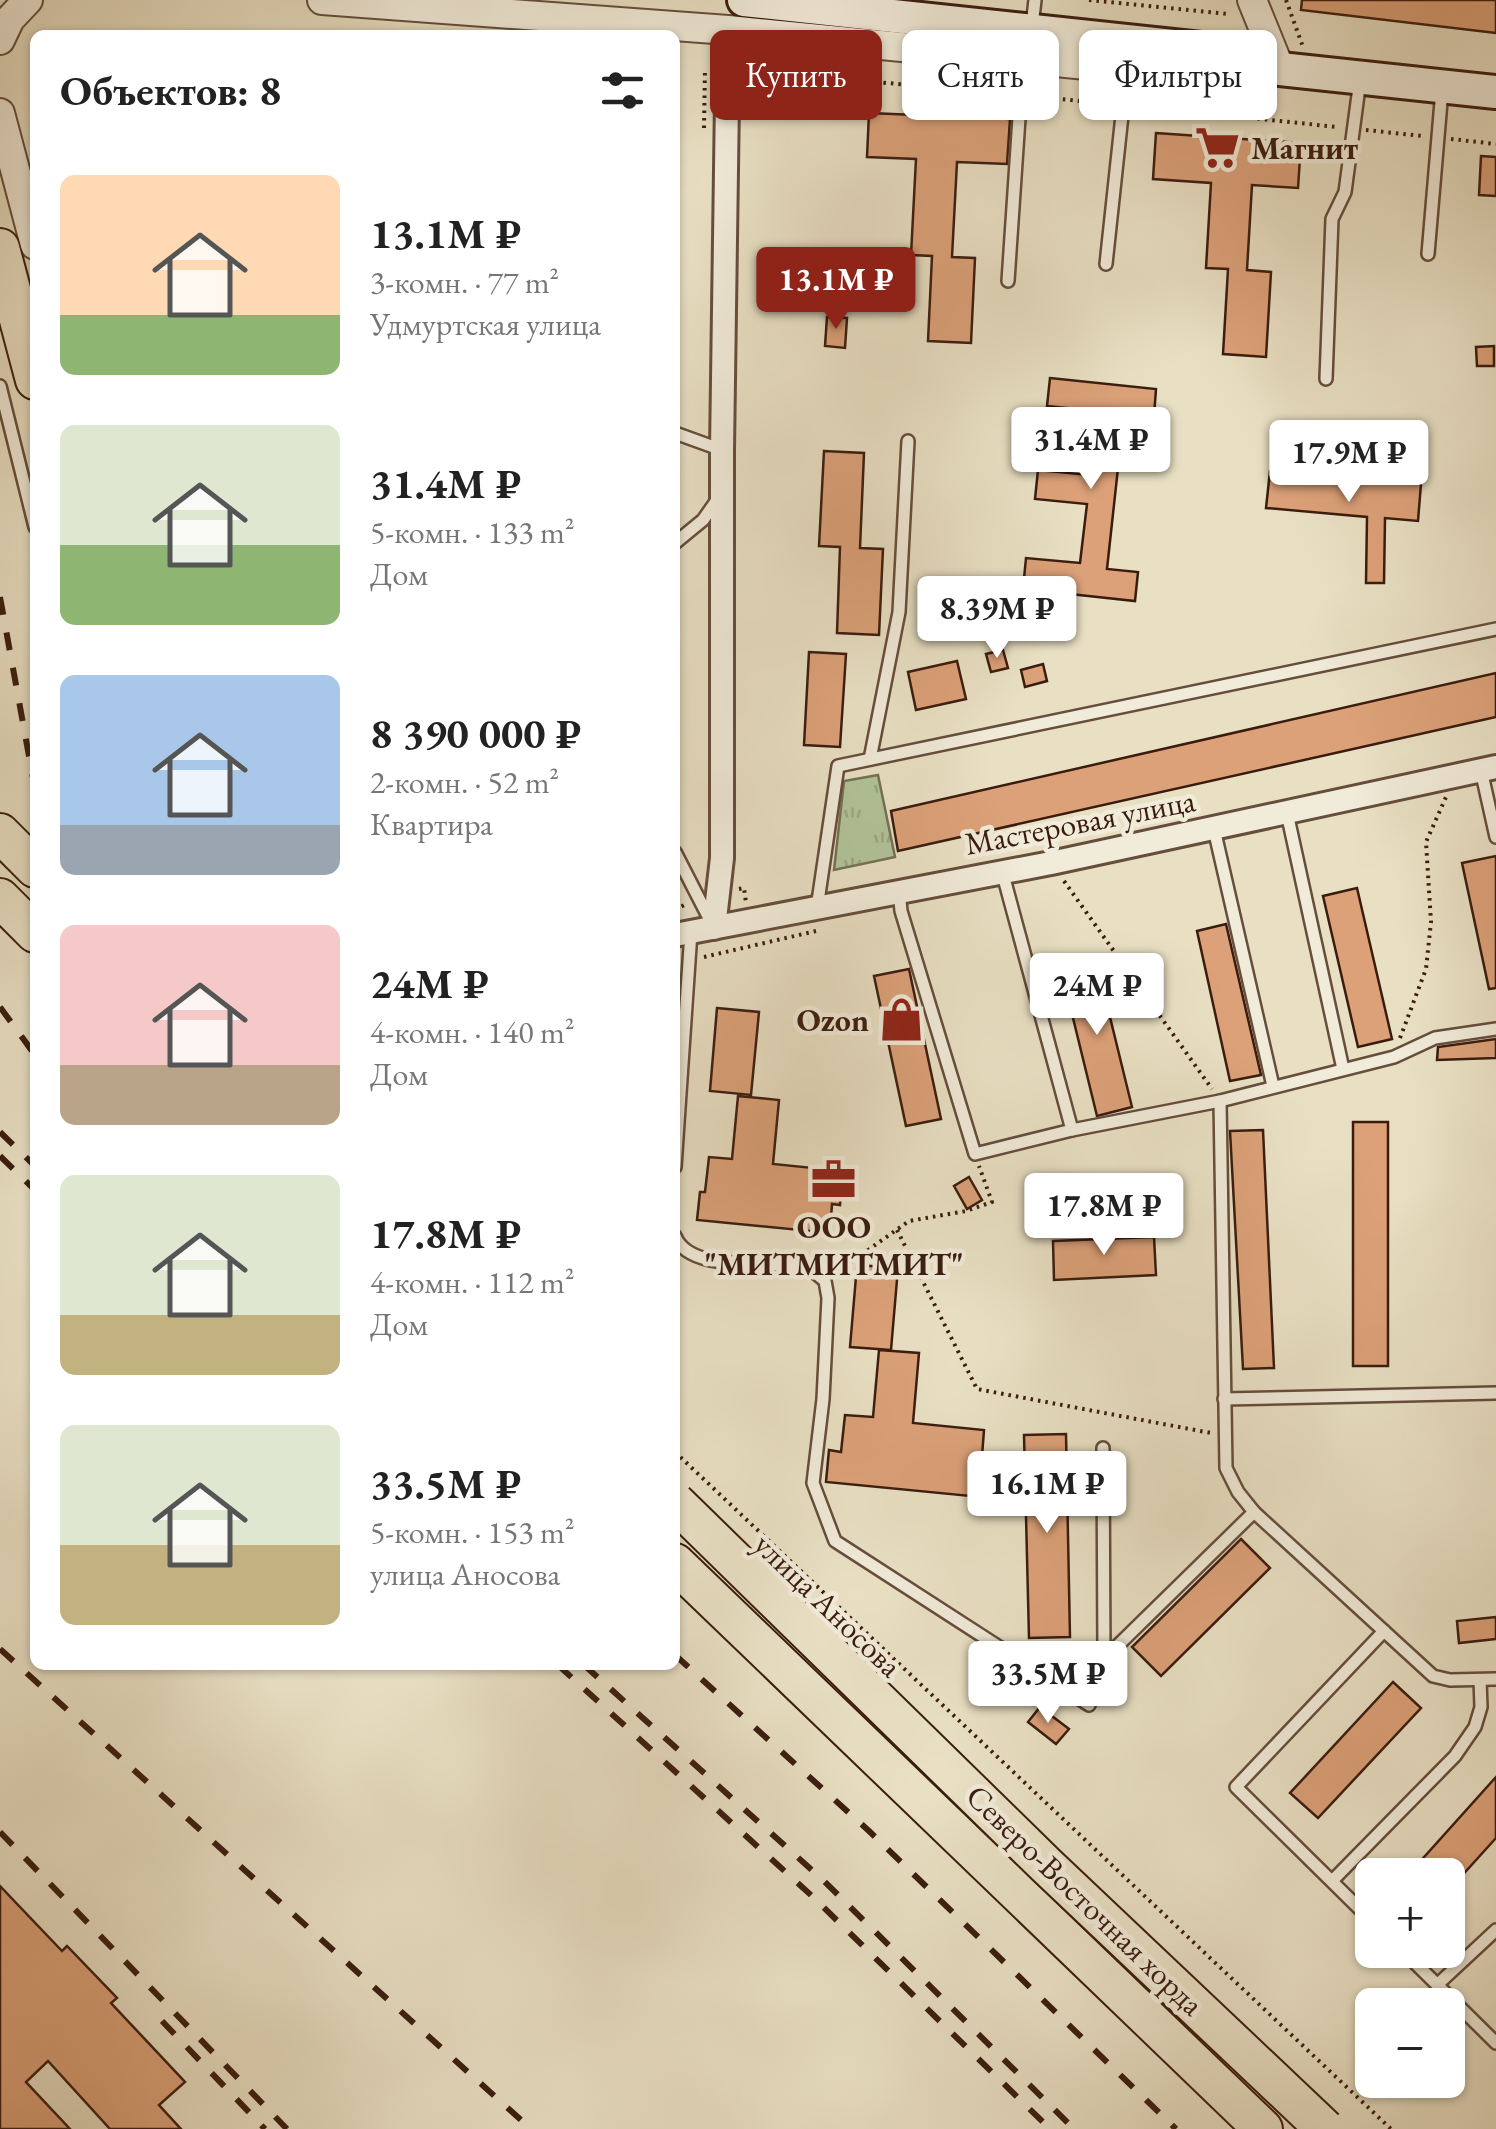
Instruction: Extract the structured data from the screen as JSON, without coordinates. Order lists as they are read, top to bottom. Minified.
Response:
{"streets":{"main road":["Северо-Восточная хорда"],"street":["Мастеровая улица","улица Аносова"]},"places":{"supermarket":["Магнит"],"shop":["Ozon"],"office":["ООО \"МИТМИТМИТ\""]},"page":{"chip":["Купить","Снять","Фильтры"],"heading":"Объектов: 8","list":[{"name":"13.1M ₽","note":"3-комн. · 77 m² · Удмуртская улица"},{"name":"31.4M ₽","note":"5-комн. · 133 m² · Дом"},{"name":"8 390 000 ₽","note":"2-комн. · 52 m² · Квартира"},{"name":"24M ₽","note":"4-комн. · 140 m² · Дом"},{"name":"17.8M ₽","note":"4-комн. · 112 m² · Дом"},{"name":"33.5M ₽","note":"5-комн. · 153 m² · улица Аносова"}],"price":["13.1M ₽","31.4M ₽","17.9M ₽","8.39M ₽","24M ₽","17.8M ₽","16.1M ₽","33.5M ₽"],"map_buttons":["+","−"]}}
